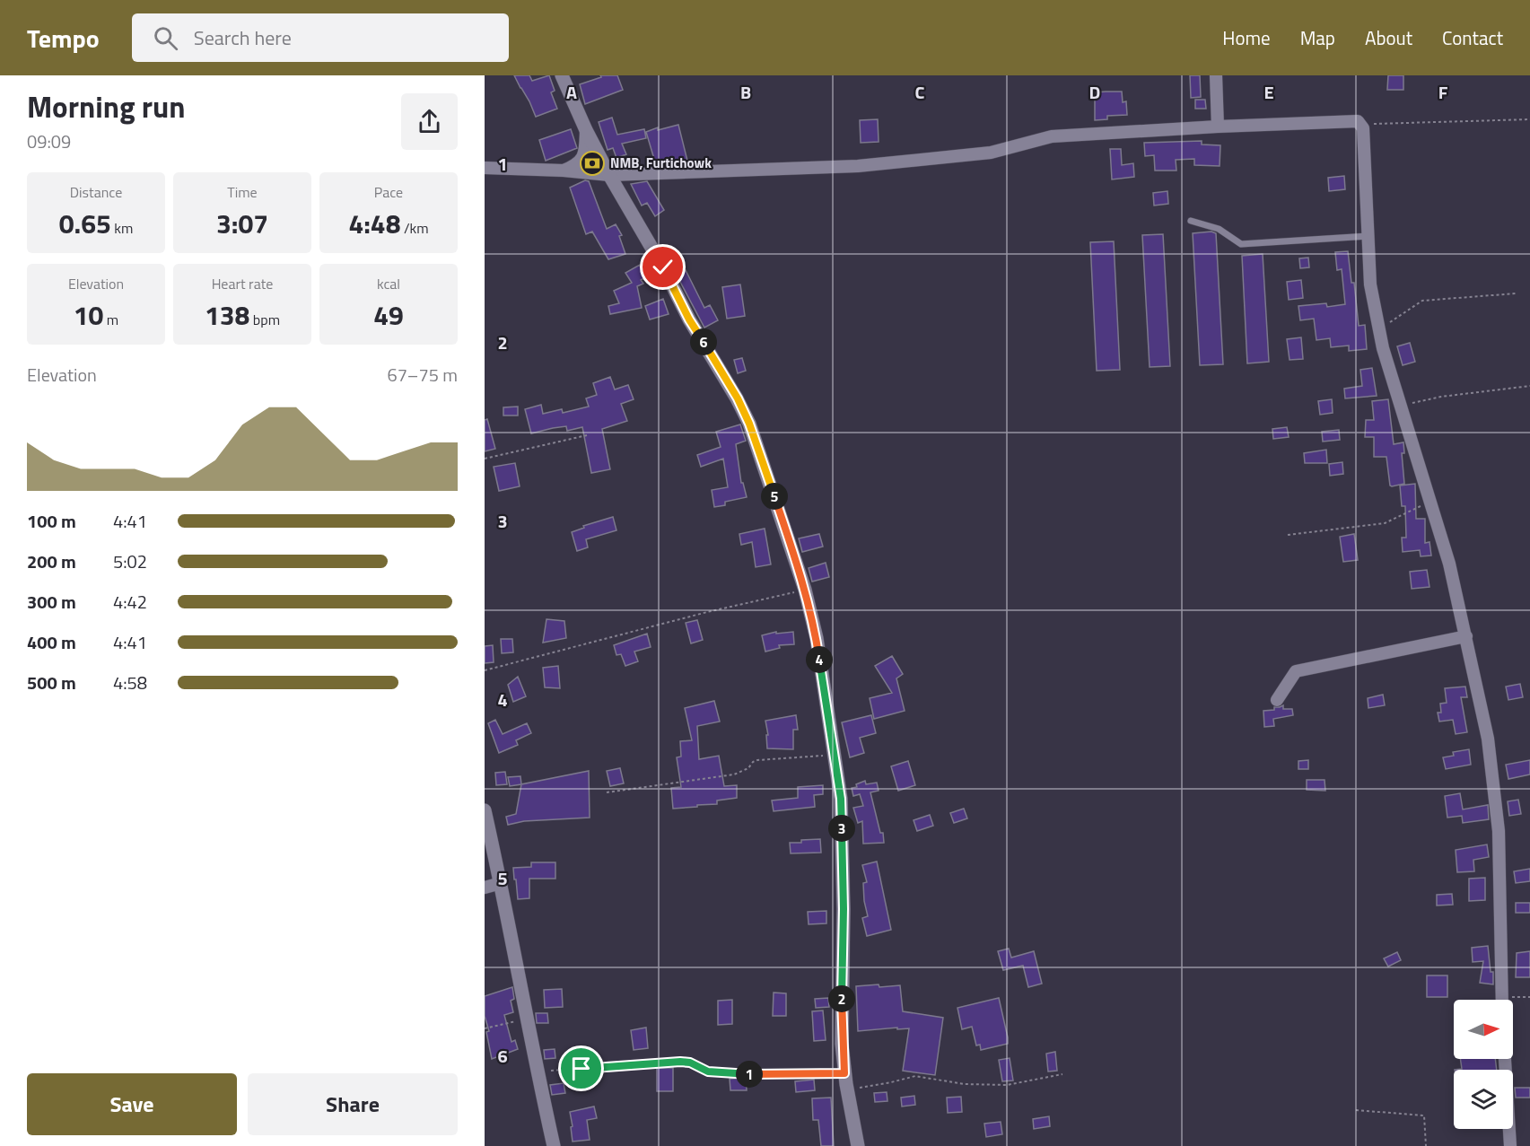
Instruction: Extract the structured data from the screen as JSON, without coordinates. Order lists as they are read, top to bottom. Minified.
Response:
{"places":{"bank":["NMB, Furtichowk"]},"north":"right","page":{"header":"Tempo","search":"Search here","nav":["Home","Map","About","Contact"],"heading":["Morning run","09:09"],"stats":[["Distance","0.65 km"],["Time","3:07"],["Pace","4:48 /km"],["Elevation","10 m"],["Heart rate","138 bpm"],["kcal","49"]],"pins":["6","5","4","3","2","1"],"chart":["Elevation","67–75 m"],"list":[{"name":"100 m","note":"4:41"},{"name":"200 m","note":"5:02"},{"name":"300 m","note":"4:42"},{"name":"400 m","note":"4:41"},{"name":"500 m","note":"4:58"}],"buttons":["Save","Share"]},"grid":{"columns":["A","B","C","D","E","F"],"rows":["1","2","3","4","5","6"]}}
